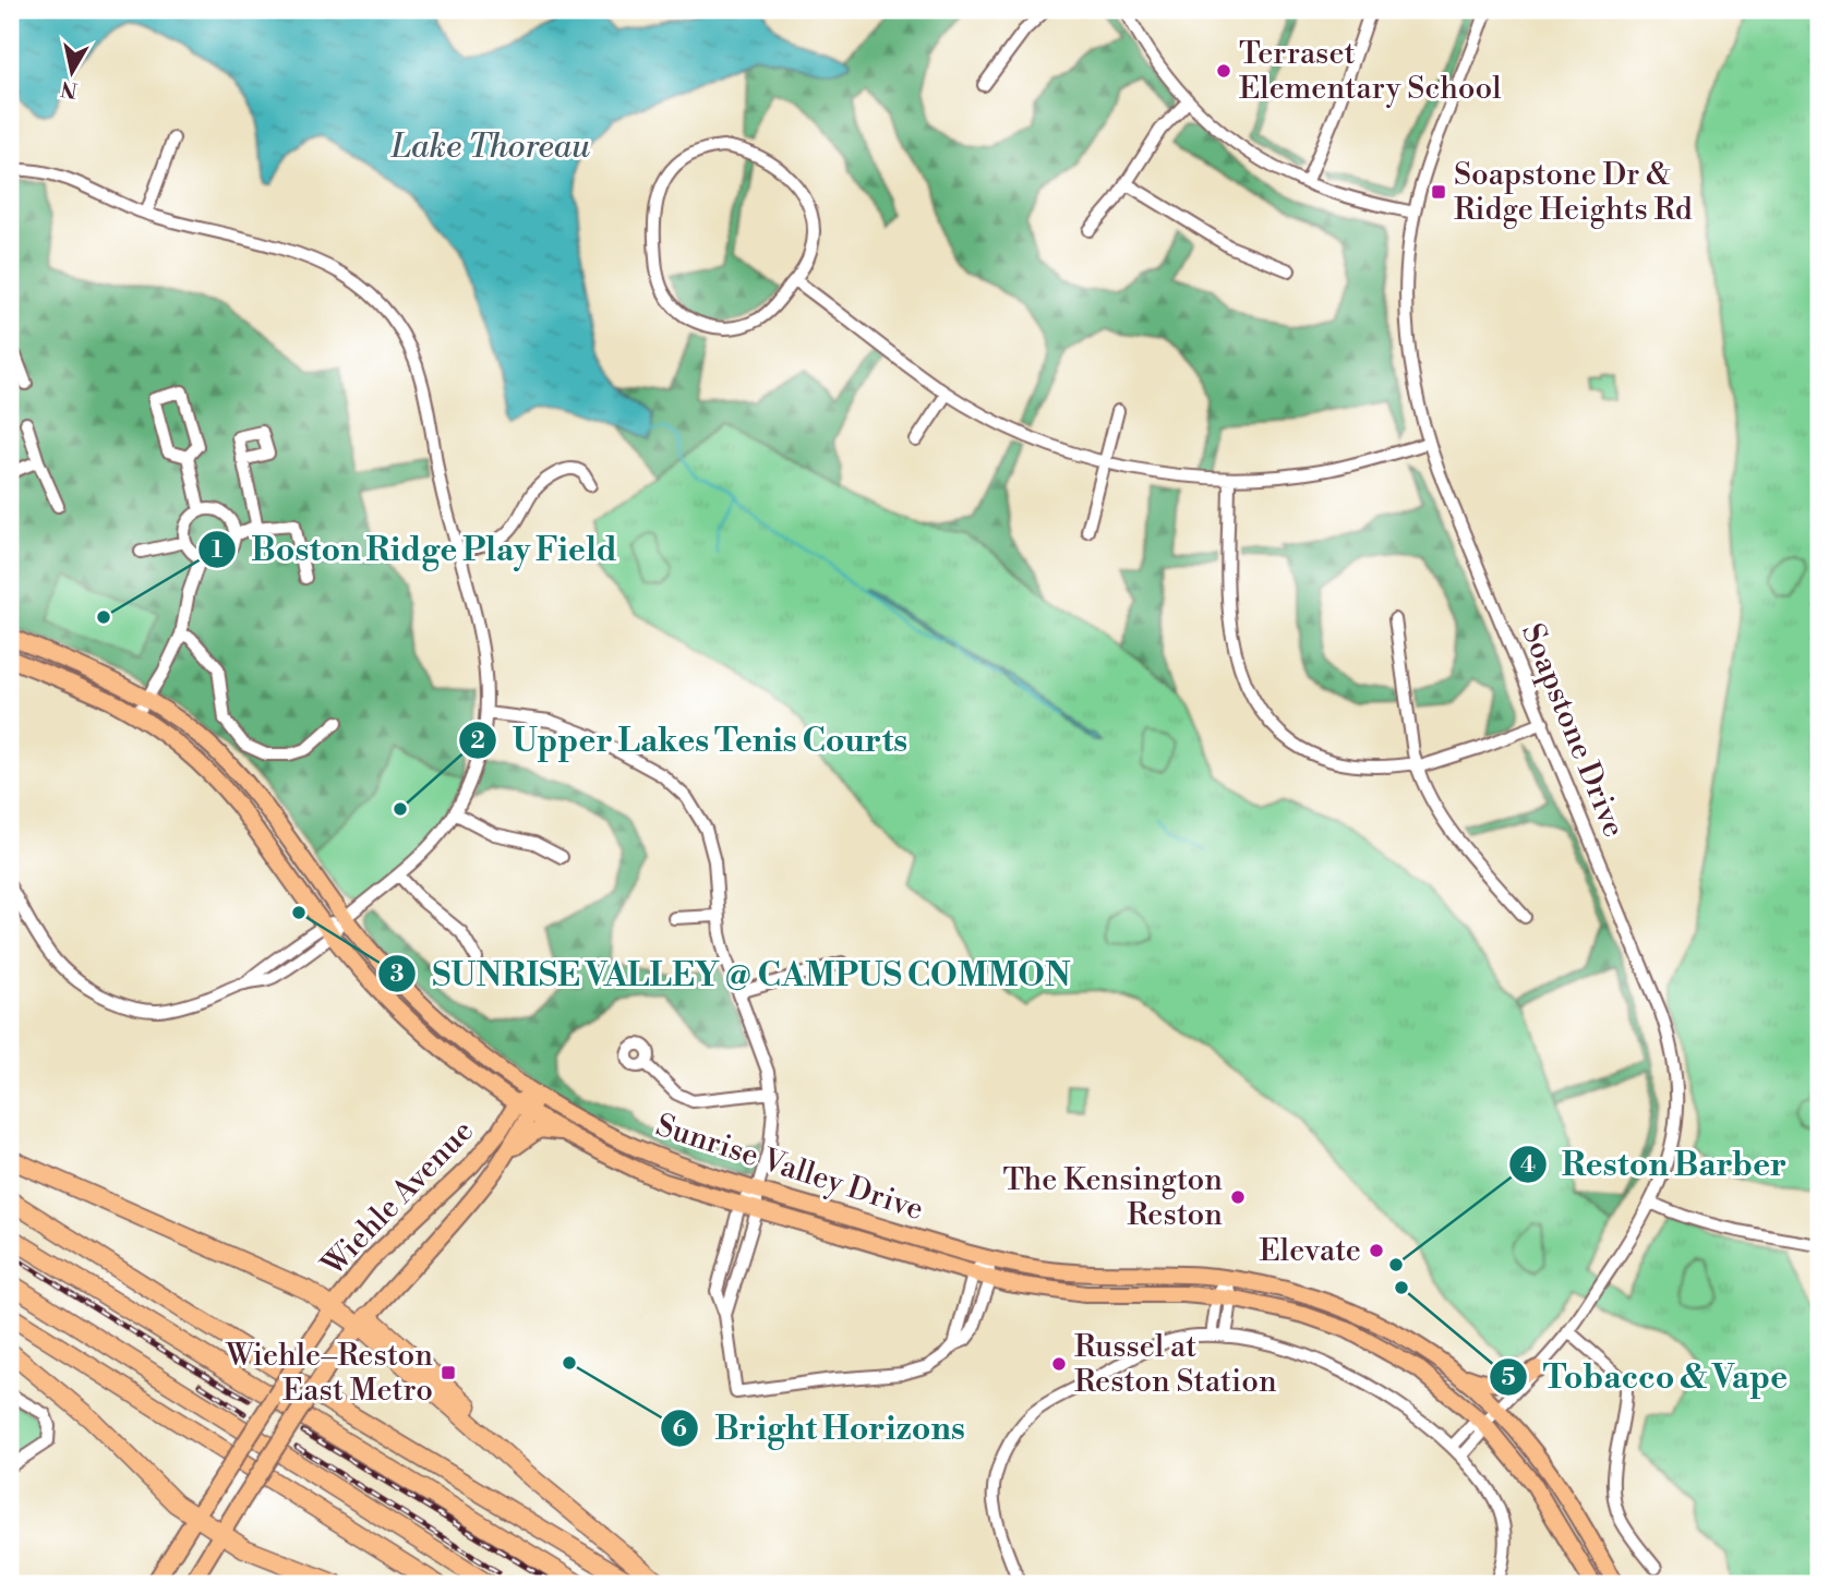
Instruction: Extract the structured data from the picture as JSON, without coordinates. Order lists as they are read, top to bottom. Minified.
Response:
{"streets":{"main road":["Sunrise Valley Drive","Wiehle Avenue"],"street":["Soapstone Drive"]},"crossings":[["Soapstone Drive","Sunrise Valley Drive"],["Sunrise Valley Drive","Wiehle Avenue"]],"water":["Lake Thoreau"],"places":{"other":["Terraset Elementary School","Boston Ridge Play Field","Upper Lakes Tenis Courts","SUNRISE VALLEY @ CAMPUS COMMON","The Kensington Reston","Elevate","Reston Barber","Tobacco & Vape","Bright Horizons","Russel at Reston Station"],"transit":["Soapstone Dr & Ridge Heights Rd","Wiehle–Reston East Metro"]},"north":"bottom"}
